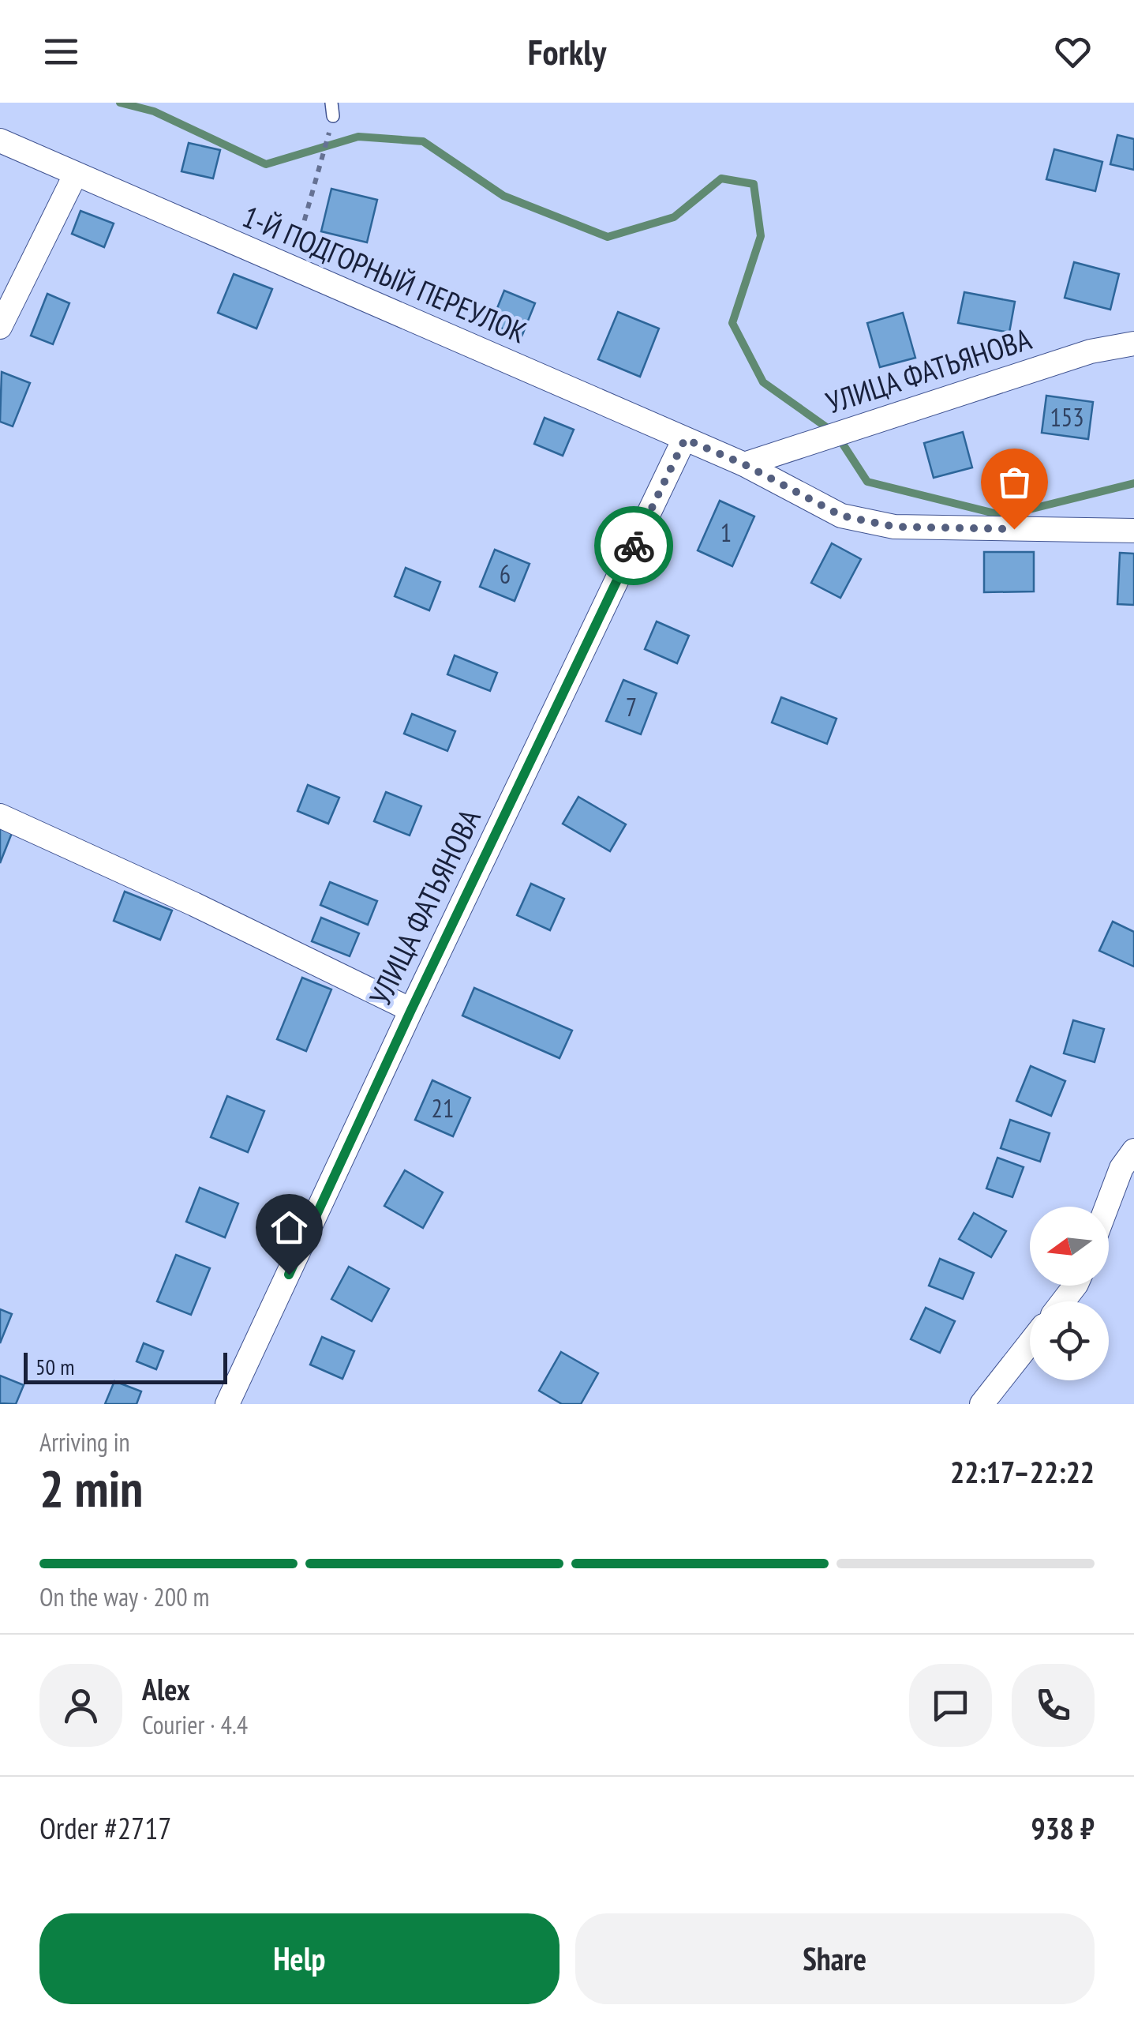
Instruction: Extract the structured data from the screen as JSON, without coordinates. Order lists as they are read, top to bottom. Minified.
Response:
{"streets":{"street":["1-Й ПОДГОРНЫЙ ПЕРЕУЛОК","УЛИЦА ФАТЬЯНОВА"]},"crossings":[["1-Й ПОДГОРНЫЙ ПЕРЕУЛОК","УЛИЦА ФАТЬЯНОВА"]],"house_numbers":["153","1","6","7","21"],"scale_bar":"50 m","north":"left","page":{"header":"Forkly","scale":"50 m","heading":["2 min","Arriving in","22:17–22:22"],"panel":["Alex","Courier · 4.4","Order #2717","938 ₽"],"bar":"On the way · 200 m","buttons":["Help","Share"]}}
